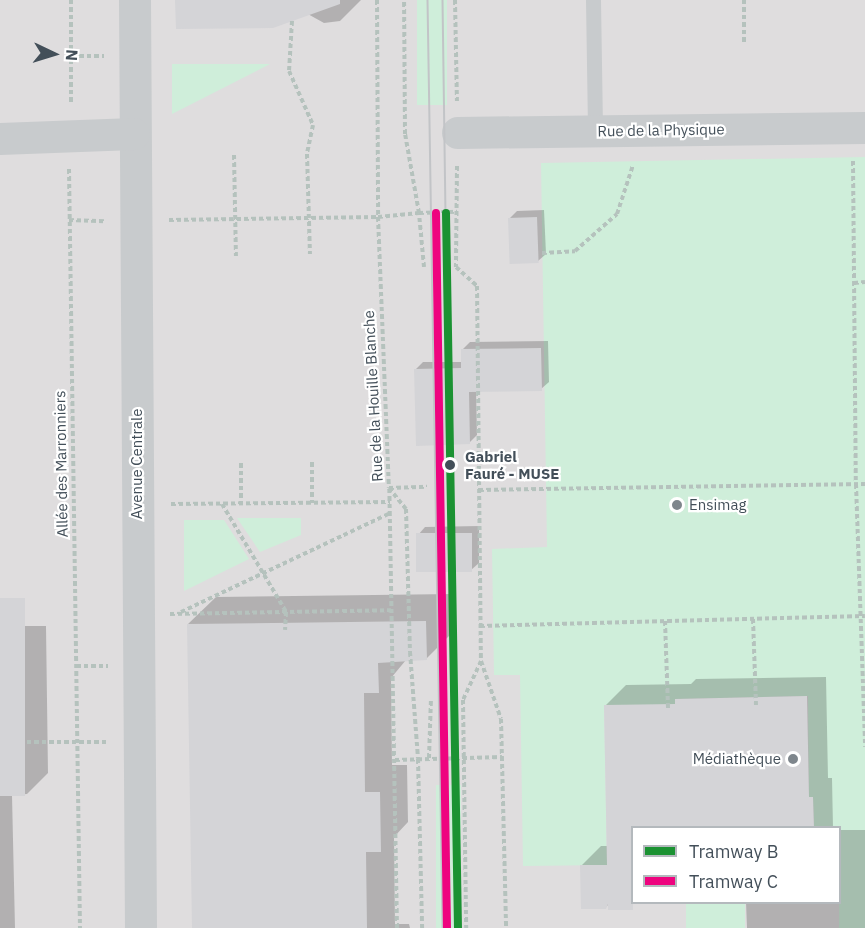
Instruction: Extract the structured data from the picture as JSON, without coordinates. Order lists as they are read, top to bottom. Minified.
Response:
{"streets":{"street":["Rue de la Physique","Avenue Centrale"],"path":["Rue de la Houille Blanche","Allée des Marronniers"]},"places":["Gabriel Fauré - MUSE","Ensimag","Médiathèque"],"lines":["tram line B","tram line C"],"legend":["Tramway B","Tramway C"],"north":"right"}
